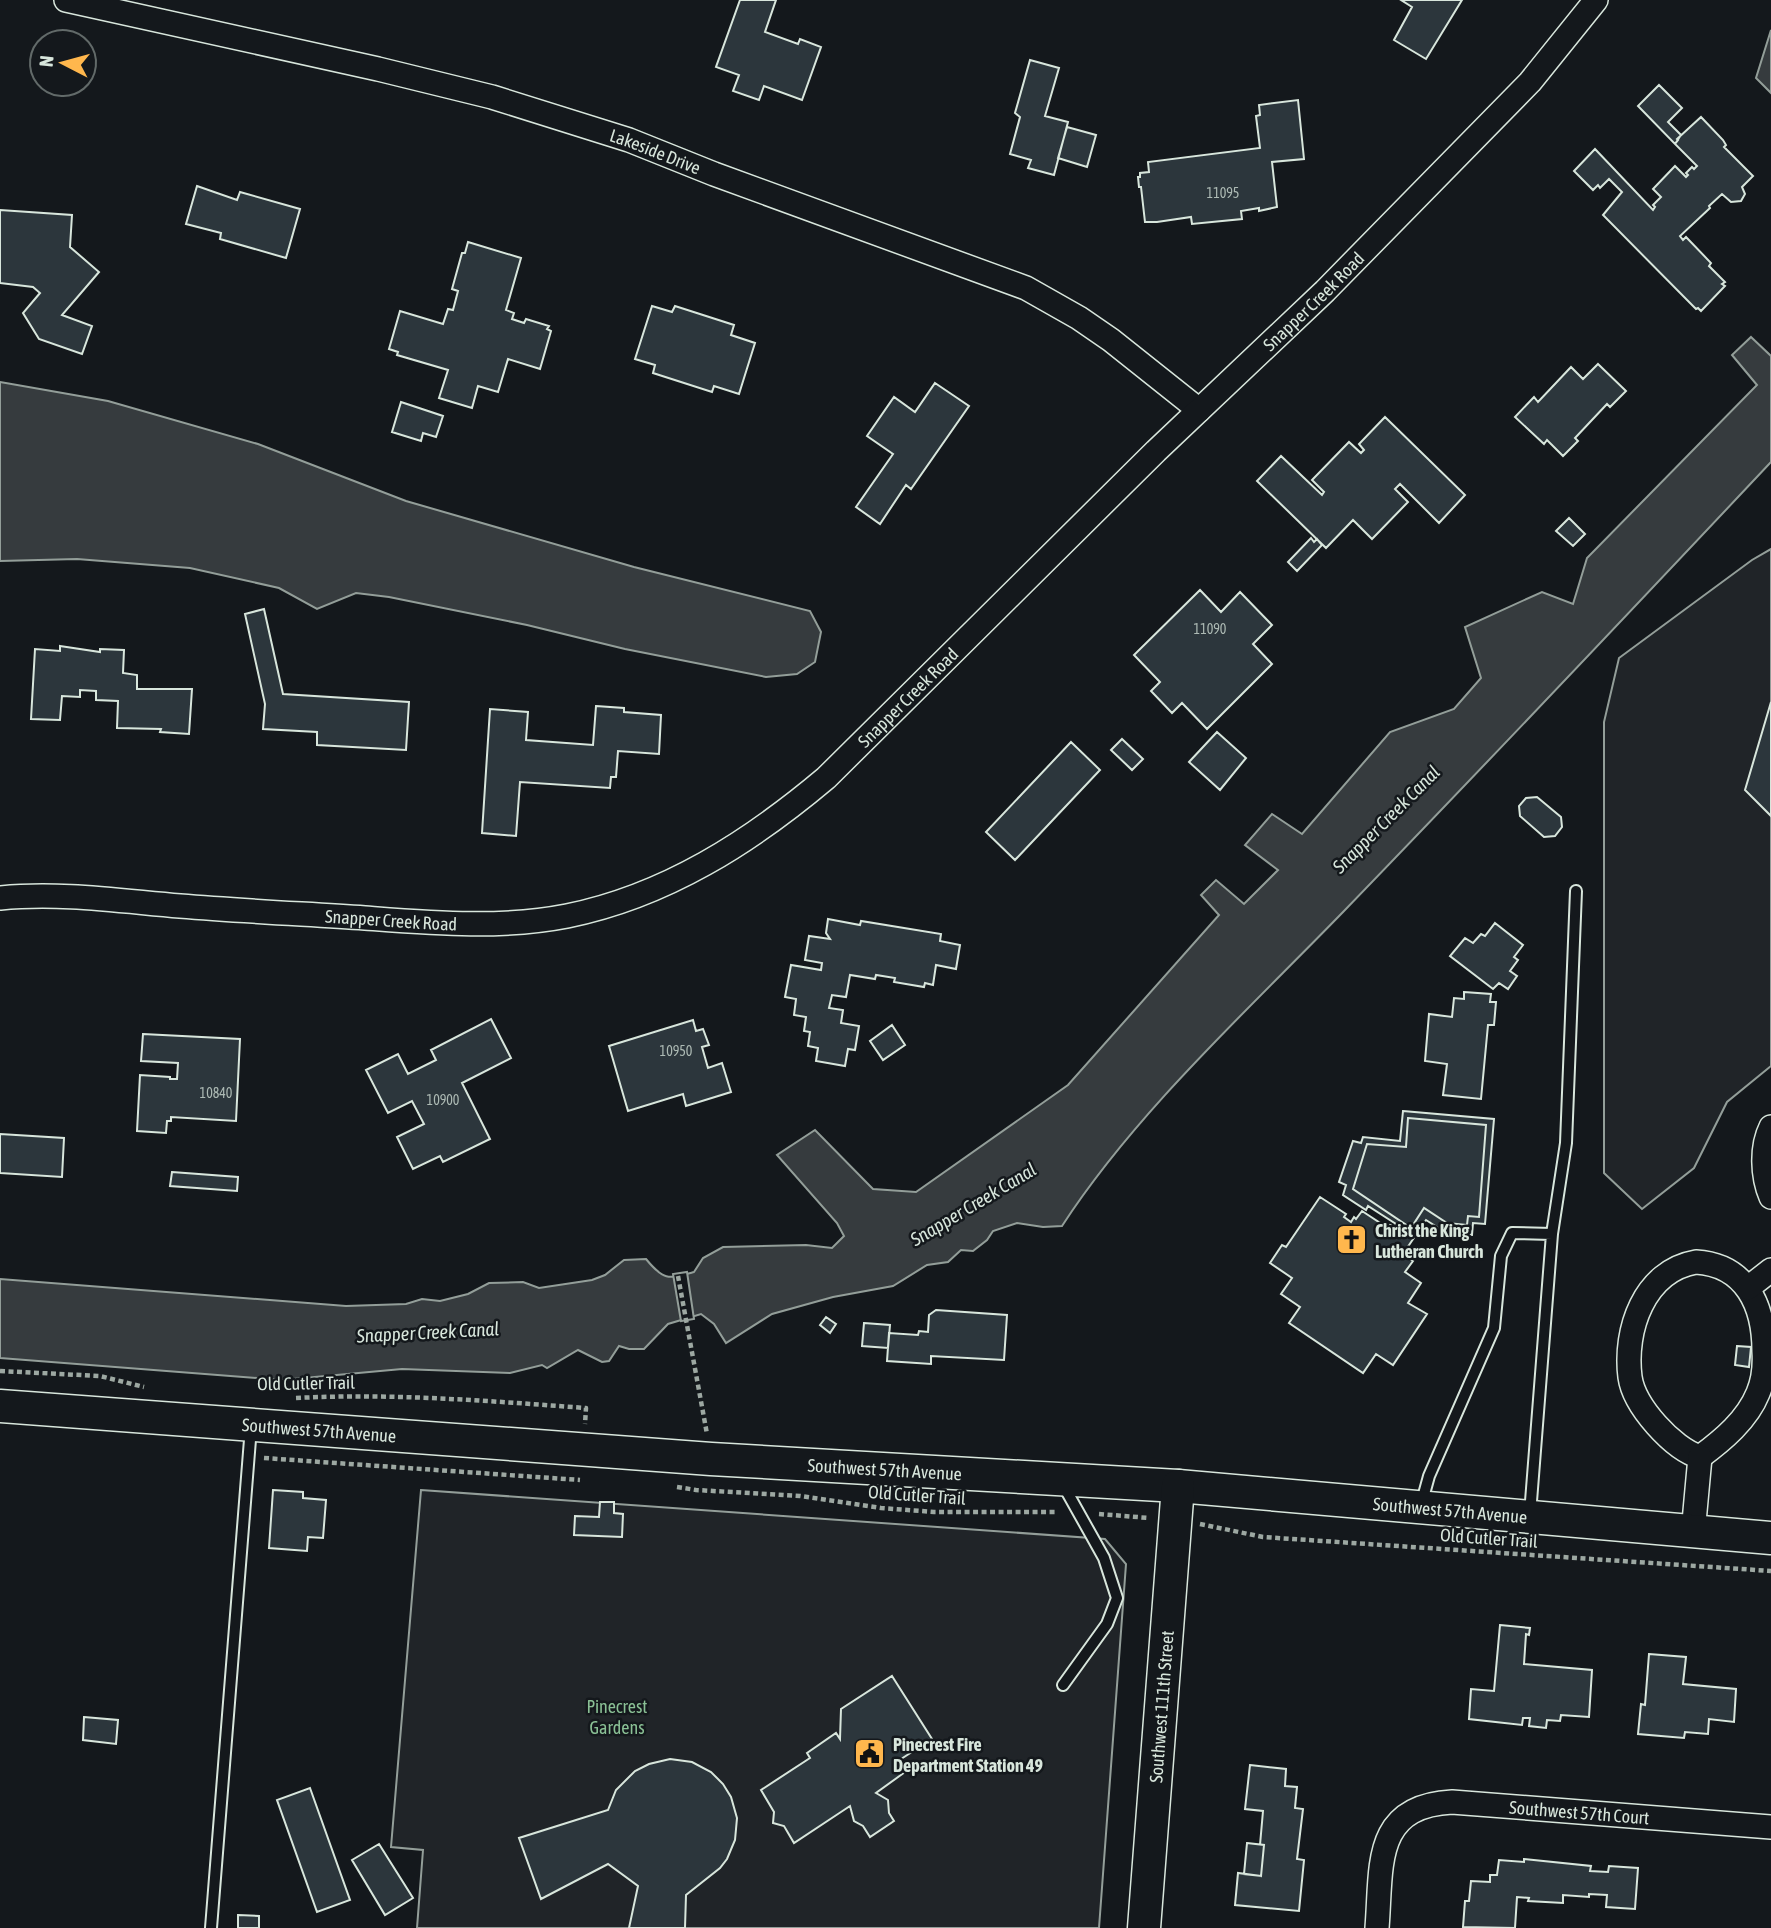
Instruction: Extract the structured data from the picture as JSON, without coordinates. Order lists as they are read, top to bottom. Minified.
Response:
{"streets":{"main road":["Southwest 57th Avenue","Southwest 111th Street"],"street":["Lakeside Drive","Snapper Creek Road","Southwest 57th Court"],"path":["Old Cutler Trail"]},"crossings":[["Lakeside Drive","Snapper Creek Road"],["Southwest 57th Avenue","Southwest 111th Street"]],"water":["Snapper Creek Canal"],"parks":["Pinecrest Gardens"],"places":{"church":["Christ the King Lutheran Church"],"public building":["Pinecrest Fire Department Station 49"]},"house_numbers":["11095","11090","10950","10840","10900"],"north":"left"}
